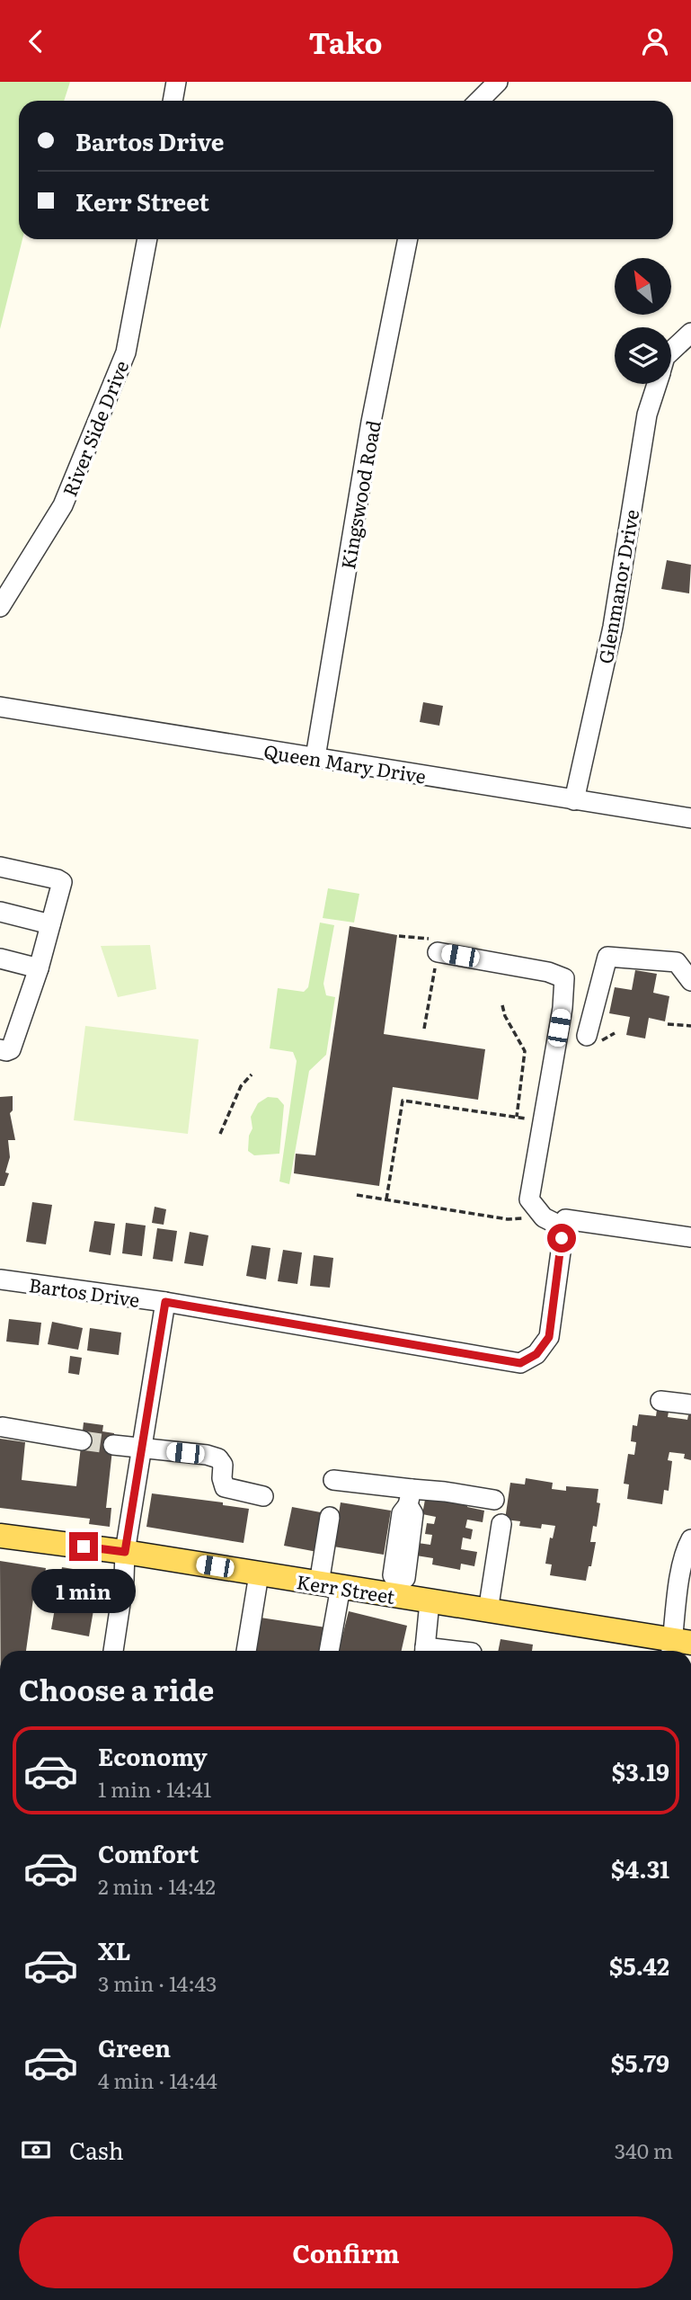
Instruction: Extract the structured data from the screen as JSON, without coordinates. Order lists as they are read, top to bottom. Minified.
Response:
{"streets":{"main road":["Kerr Street"],"street":["River Side Drive","Kingswood Road","Glenmanor Drive","Queen Mary Drive","Bartos Drive"]},"crossings":[["Kingswood Road","Queen Mary Drive"],["Glenmanor Drive","Queen Mary Drive"]],"north":"top left","page":{"header":"Tako","banner":["Bartos Drive","Kerr Street"],"bubble":"1 min","heading":"Choose a ride","list":[{"name":"Economy","note":"1 min · 14:41","value":"$3.19"},{"name":"Comfort","note":"2 min · 14:42","value":"$4.31"},{"name":"XL","note":"3 min · 14:43","value":"$5.42"},{"name":"Green","note":"4 min · 14:44","value":"$5.79"}],"pay":["Cash","340 m"],"buttons":"Confirm"}}
